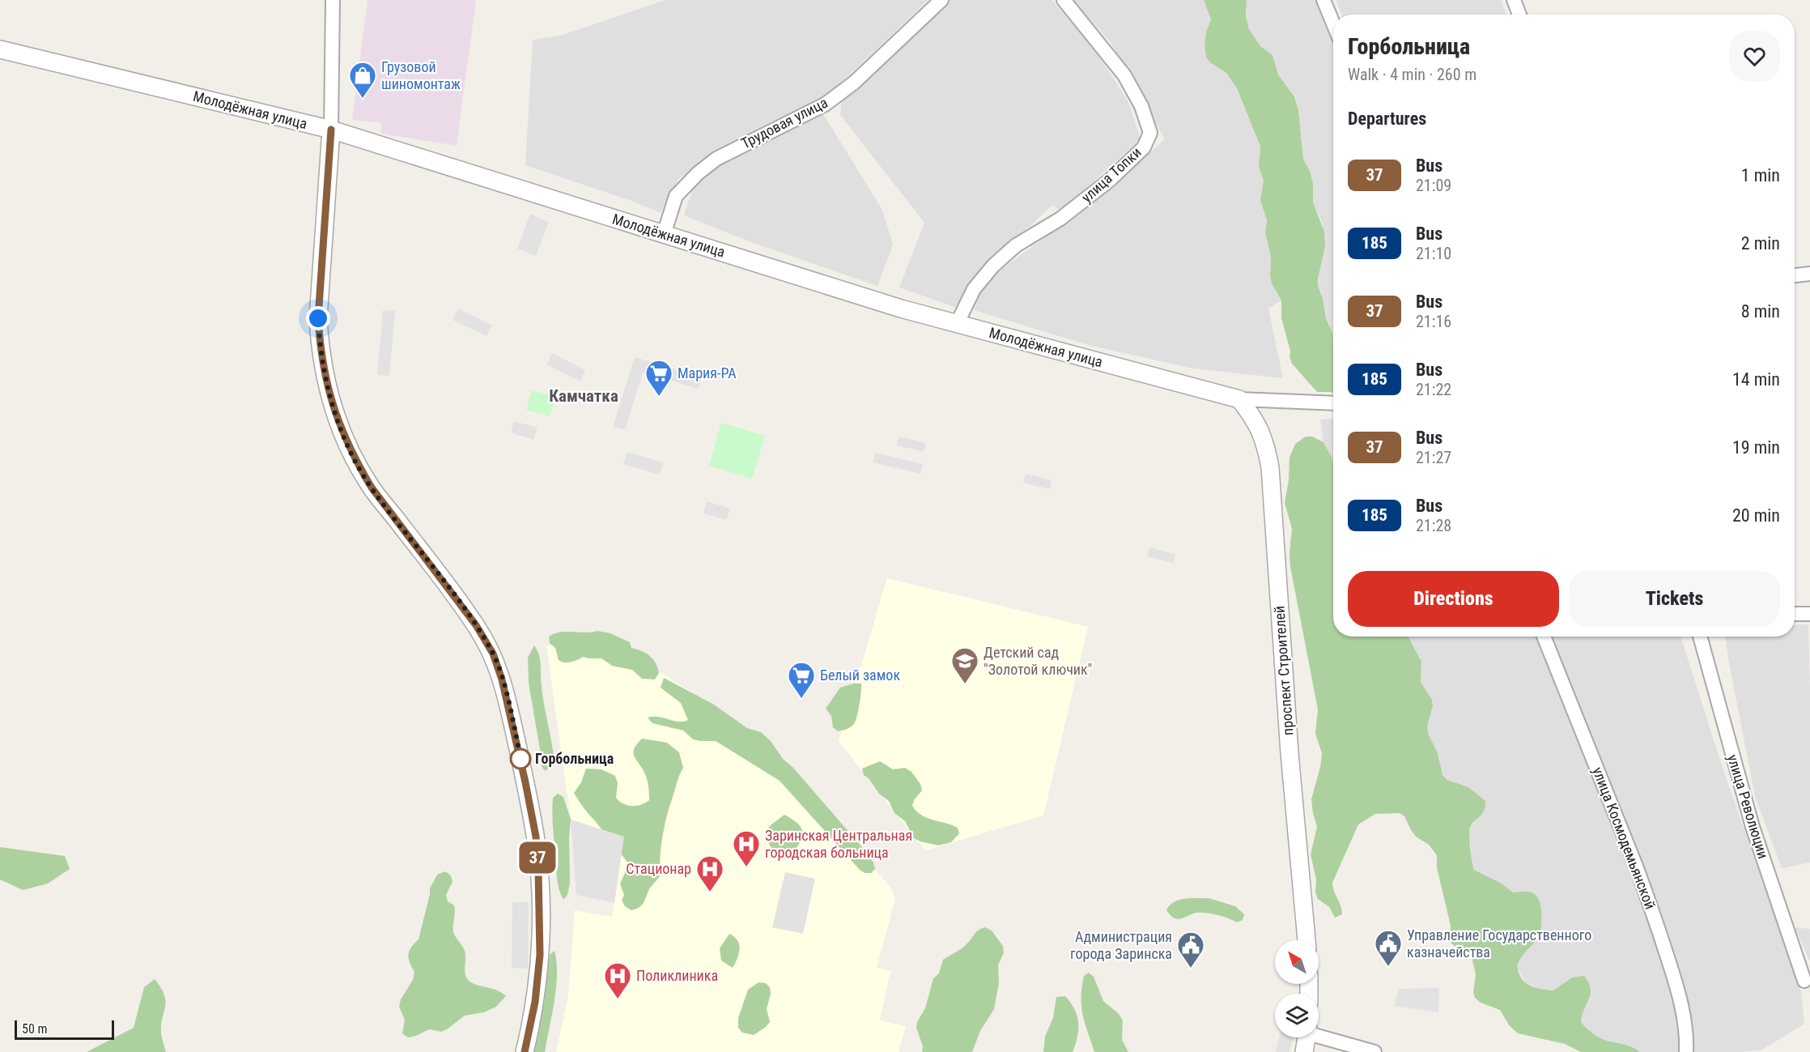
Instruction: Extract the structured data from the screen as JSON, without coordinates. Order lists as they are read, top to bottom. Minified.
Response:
{"streets":{"street":["Молодёжная улица","Трудовая улица","улица Топки","проспект Строителей","улица Революции","улица Космодемьянской"]},"crossings":[["Молодёжная улица","Трудовая улица"],["Молодёжная улица","улица Топки"],["Молодёжная улица","проспект Строителей"]],"districts":["Камчатка"],"places":{"shop":["Грузовой шиномонтаж"],"supermarket":["Мария-РА","Белый замок"],"school or university":["Детский сад \"Золотой ключик\""],"other":["Горбольница"],"hospital":["Заринская Центральная городская больница","Стационар","Поликлиника"],"public building":["Управление Государственного казначейства","Администрация города Заринска"]},"lines":["bus line 37"],"scale_bar":"50 m","north":"top left","page":{"on_map":"37","heading":[["Горбольница","Walk · 4 min · 260 m"],"Departures"],"list":[{"mark":"37","name":"Bus","note":"21:09","value":"1 min"},{"mark":"185","name":"Bus","note":"21:10","value":"2 min"},{"mark":"37","name":"Bus","note":"21:16","value":"8 min"},{"mark":"185","name":"Bus","note":"21:22","value":"14 min"},{"mark":"37","name":"Bus","note":"21:27","value":"19 min"},{"mark":"185","name":"Bus","note":"21:28","value":"20 min"}],"buttons":["Directions","Tickets"],"scale":"50 m"}}
